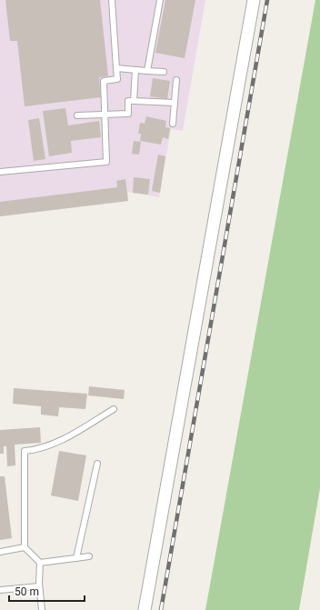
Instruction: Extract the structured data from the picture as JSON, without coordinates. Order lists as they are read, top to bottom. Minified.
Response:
{"scale_bar":"50 m"}
